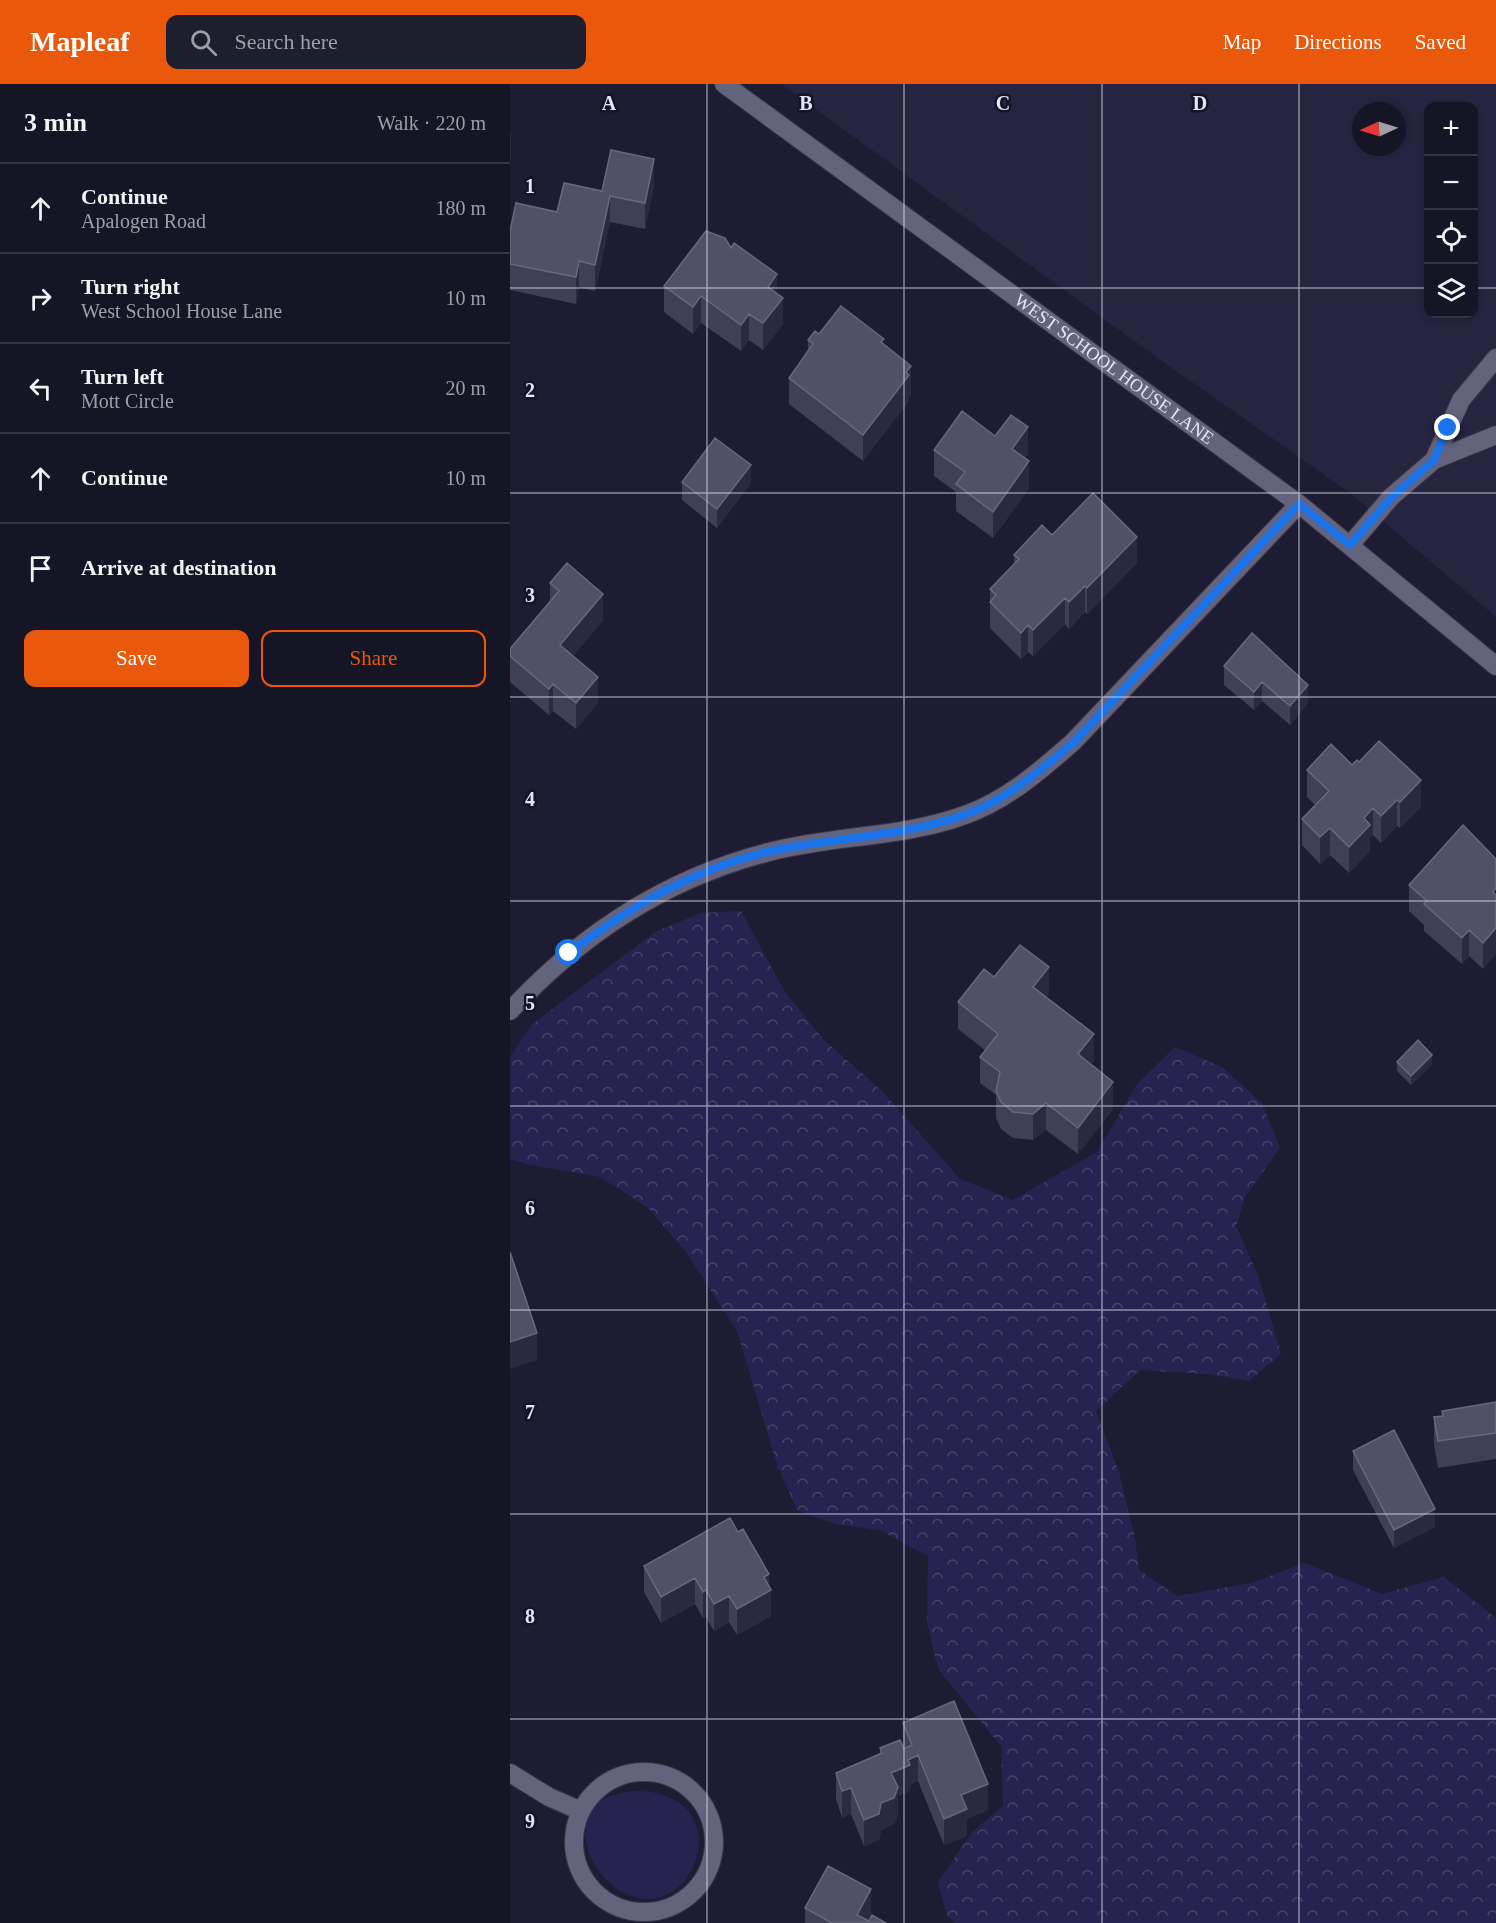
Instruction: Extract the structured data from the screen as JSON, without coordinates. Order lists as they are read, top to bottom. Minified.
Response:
{"streets":{"street":["WEST SCHOOL HOUSE LANE"]},"north":"left","page":{"header":"Mapleaf","search":"Search here","nav":["Map","Directions","Saved"],"heading":["3 min","Walk · 220 m"],"map_buttons":["+","−"],"list":[["Continue","Apalogen Road","180 m"],["Turn right","West School House Lane","10 m"],["Turn left","Mott Circle","20 m"],["Continue","10 m"],"Arrive at destination"],"buttons":["Save","Share"]},"grid":{"columns":["A","B","C","D"],"rows":["1","2","3","4","5","6","7","8","9"]}}
